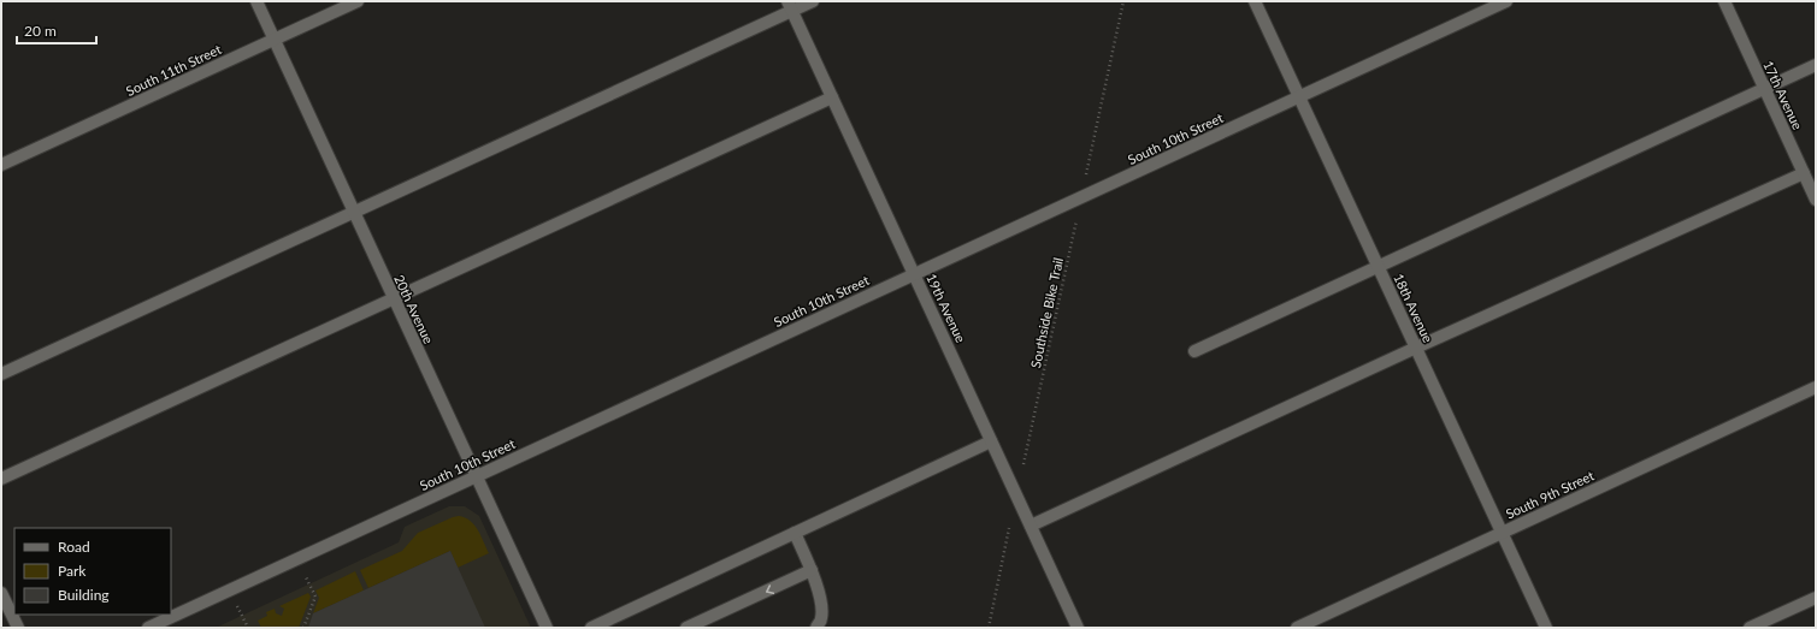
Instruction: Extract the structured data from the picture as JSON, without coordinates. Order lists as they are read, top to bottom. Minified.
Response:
{"streets":{"street":["South 11th Street","17th Avenue","South 10th Street","19th Avenue","18th Avenue","20th Avenue","South 9th Street"],"path":["Southside Bike Trail"]},"crossings":[["South 11th Street","20th Avenue"],["South 10th Street","19th Avenue"],["South 10th Street","18th Avenue"],["South 10th Street","20th Avenue"],["South 10th Street","Southside Bike Trail"],["19th Avenue","Southside Bike Trail"],["18th Avenue","South 9th Street"]],"legend":["Road","Park","Building"],"scale_bar":"20 m"}
